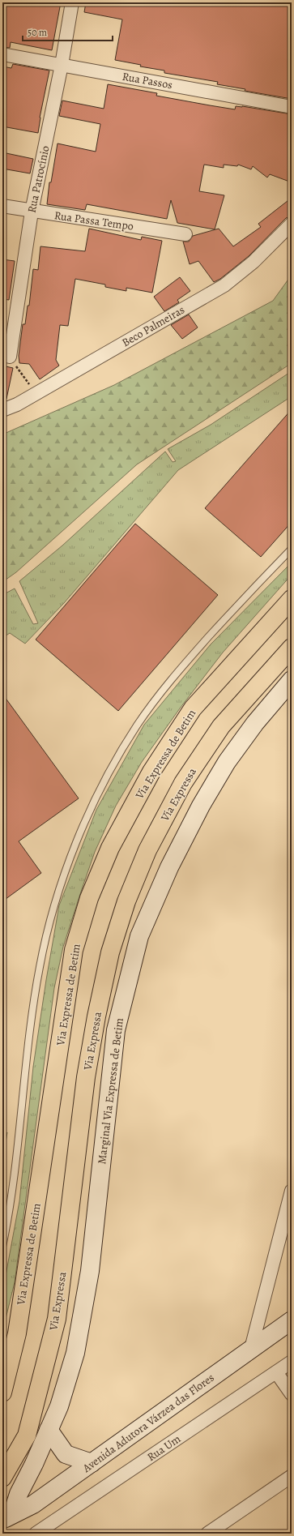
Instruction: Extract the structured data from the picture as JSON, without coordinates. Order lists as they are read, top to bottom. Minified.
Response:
{"streets":{"highway":["Via Expressa de Betim","Via Expressa"],"street":["Rua Passos","Rua Patrocínio","Rua Passa Tempo","Beco Palmeiras","Marginal Via Expressa de Betim","Avenida Adutora Várzea das Flores","Rua Um"]},"crossings":[["Rua Passos","Rua Patrocínio"],["Rua Patrocínio","Rua Passa Tempo"],["Marginal Via Expressa de Betim","Avenida Adutora Várzea das Flores"]],"scale_bar":"50 m"}
